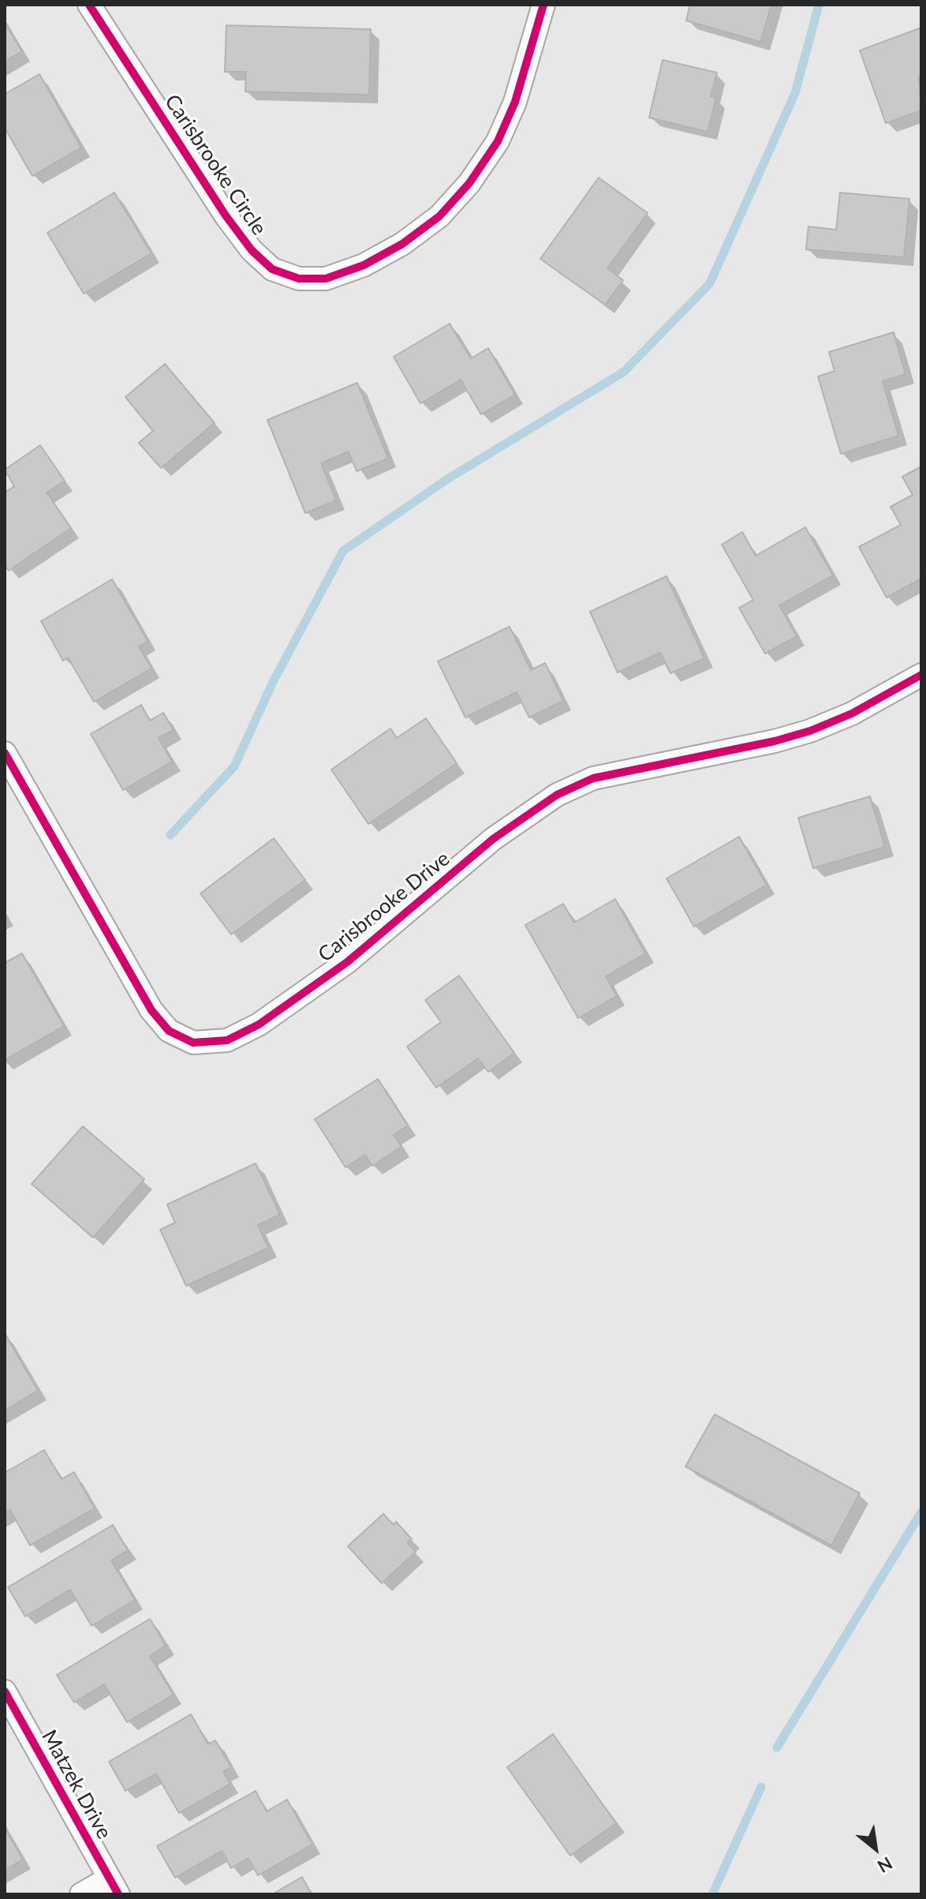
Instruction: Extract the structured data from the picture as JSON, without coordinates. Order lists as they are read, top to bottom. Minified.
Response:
{"streets":{"street":["Carisbrooke Circle","Carisbrooke Drive","Matzek Drive"]},"north":"bottom right"}
